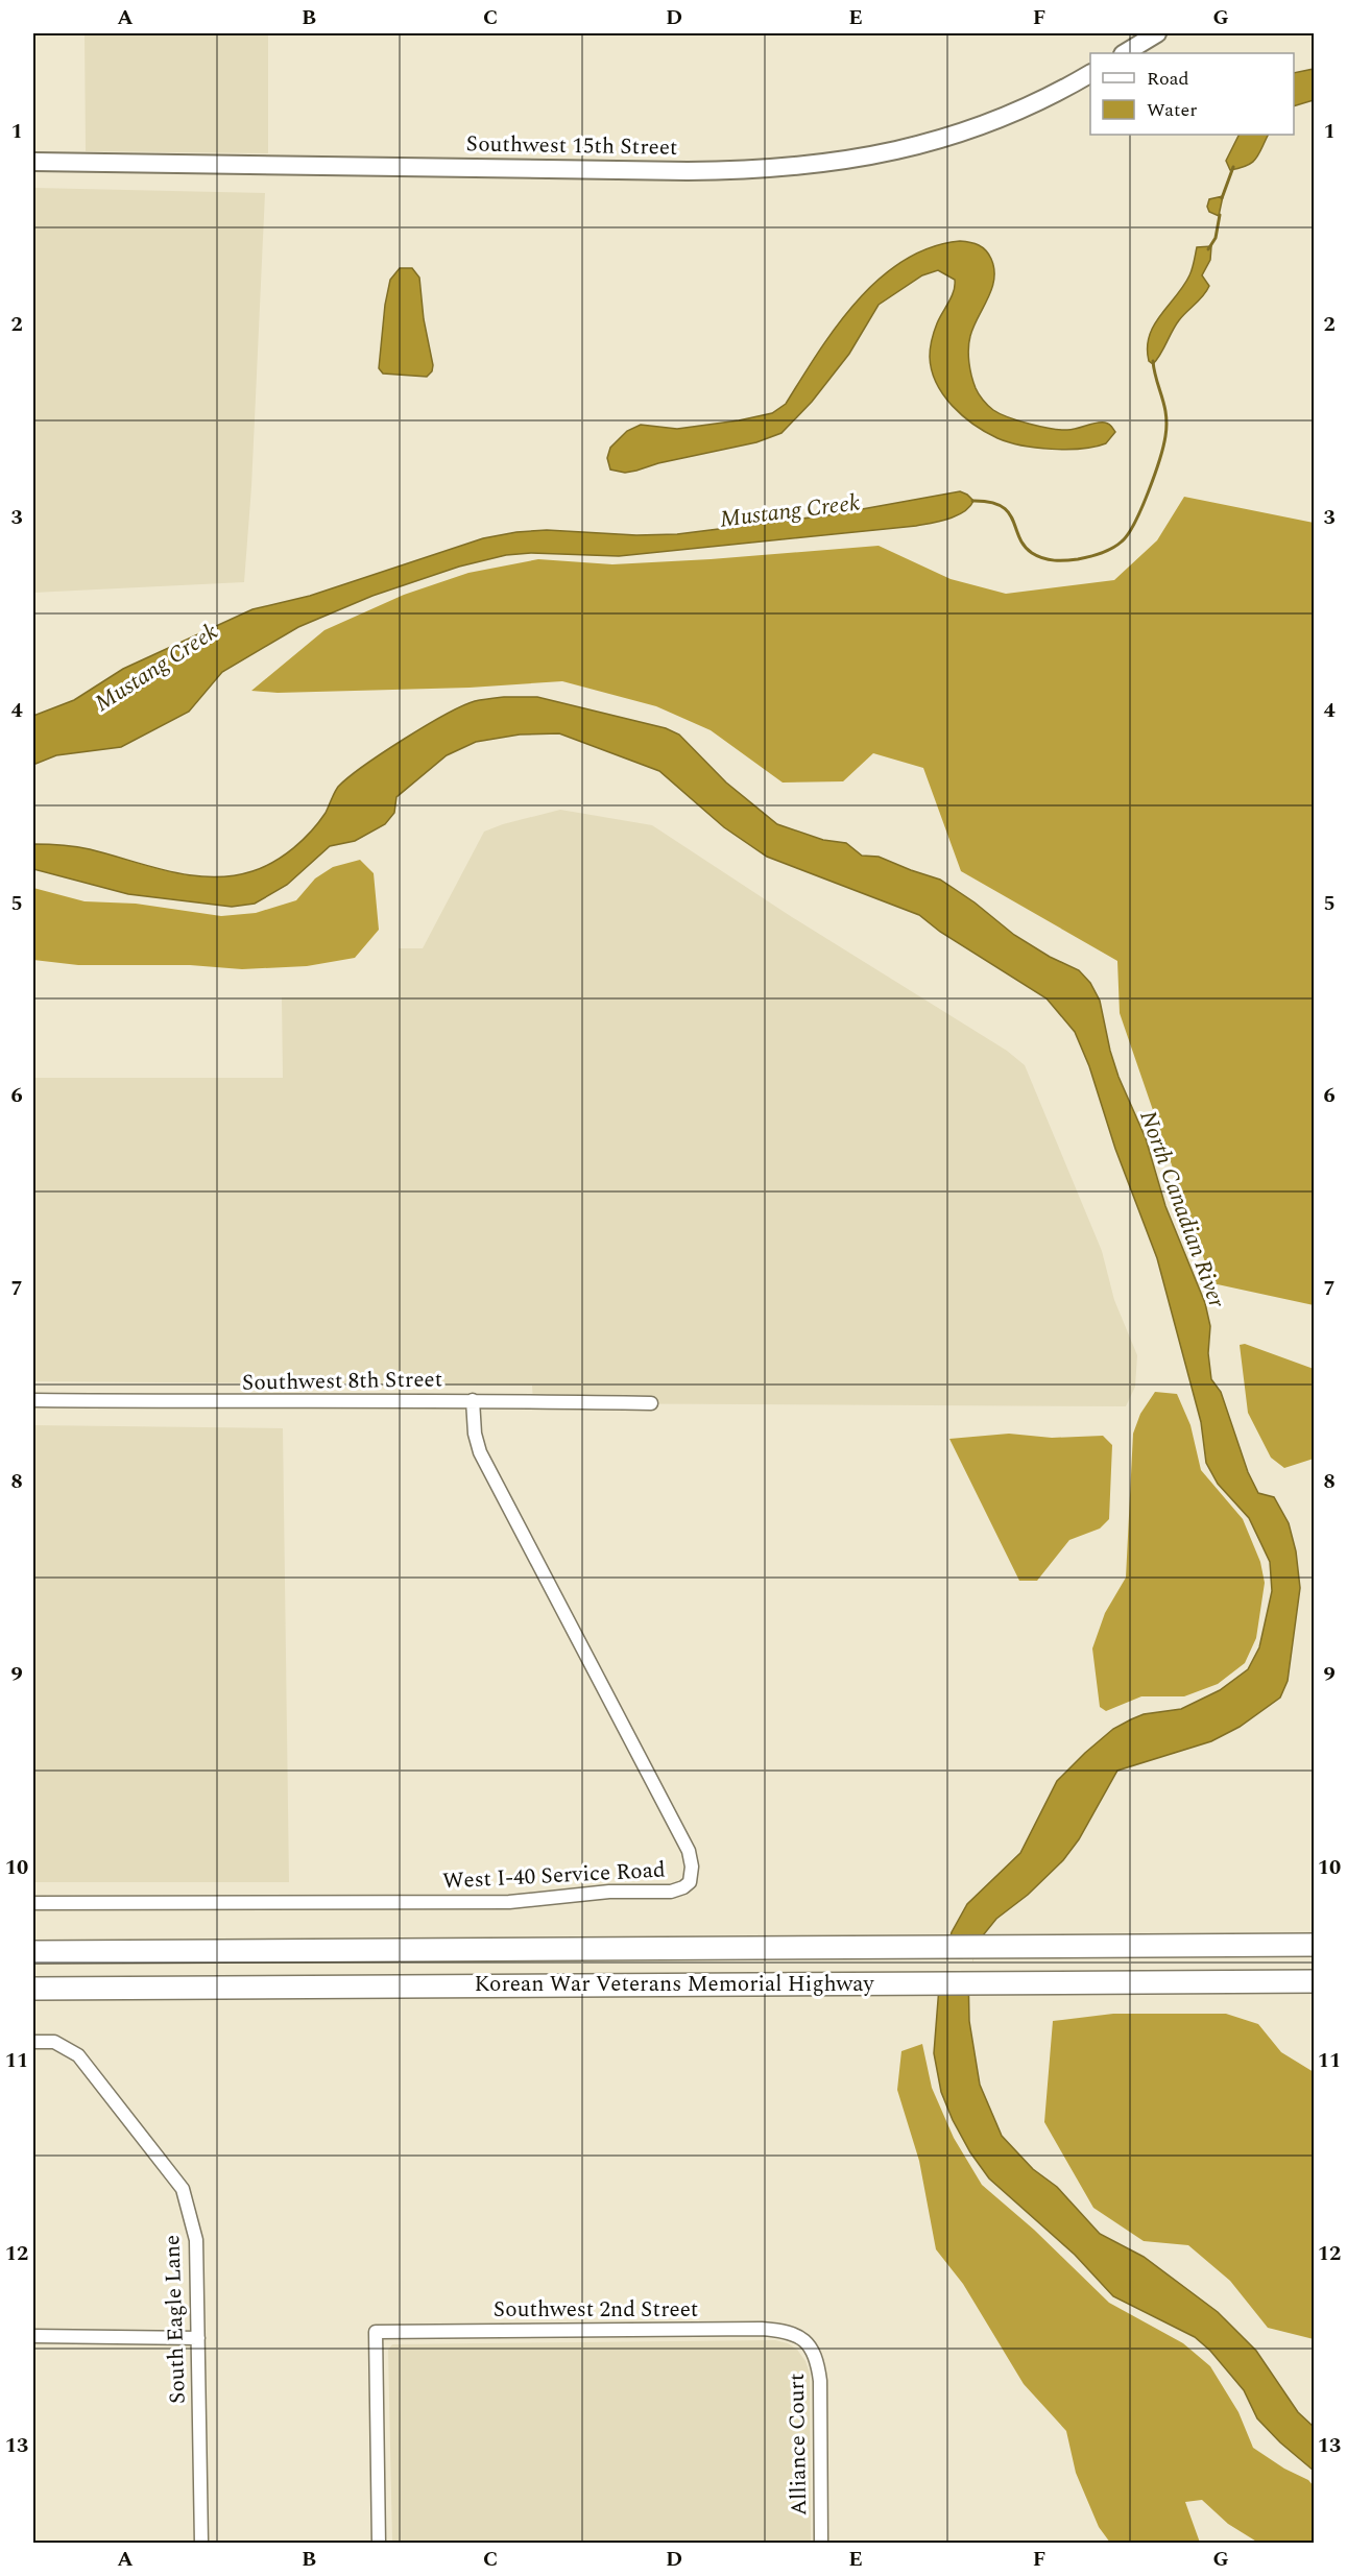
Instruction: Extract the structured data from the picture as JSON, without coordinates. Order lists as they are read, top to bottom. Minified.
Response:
{"streets":{"highway":["Korean War Veterans Memorial Highway"],"main road":["Southwest 15th Street"],"street":["Southwest 8th Street","West I-40 Service Road","Southwest 2nd Street","South Eagle Lane","Alliance Court"]},"crossings":[["Southwest 8th Street","West I-40 Service Road"],["Southwest 2nd Street","Alliance Court"]],"water":["Mustang Creek","North Canadian River"],"legend":["Road","Water"],"grid":{"columns":["A","B","C","D","E","F","G"],"rows":["1","2","3","4","5","6","7","8","9","10","11","12","13"]}}
